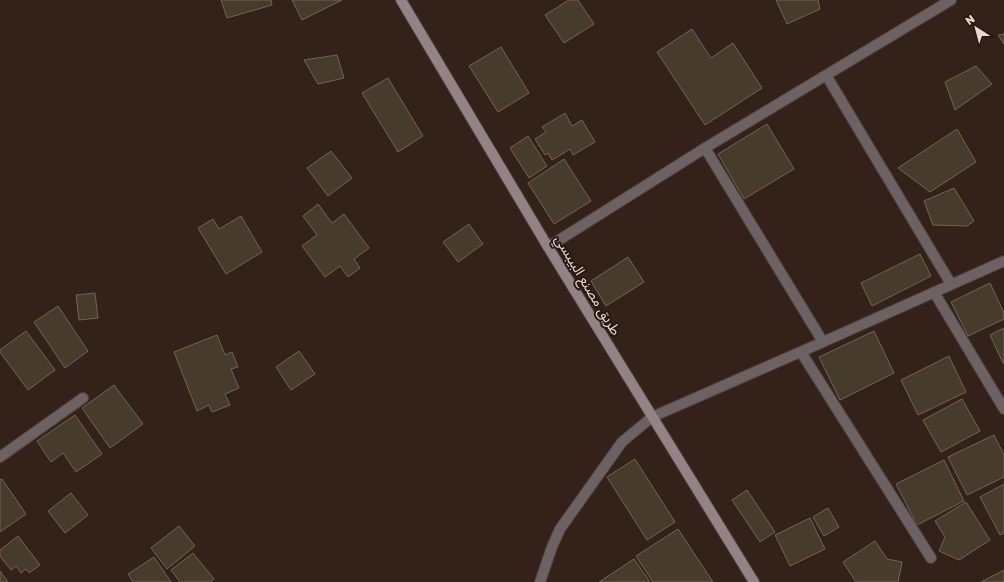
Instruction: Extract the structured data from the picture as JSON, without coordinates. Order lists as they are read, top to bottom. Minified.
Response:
{"streets":{"main road":["طريق مصنع البيبسي"]},"north":"top left"}
